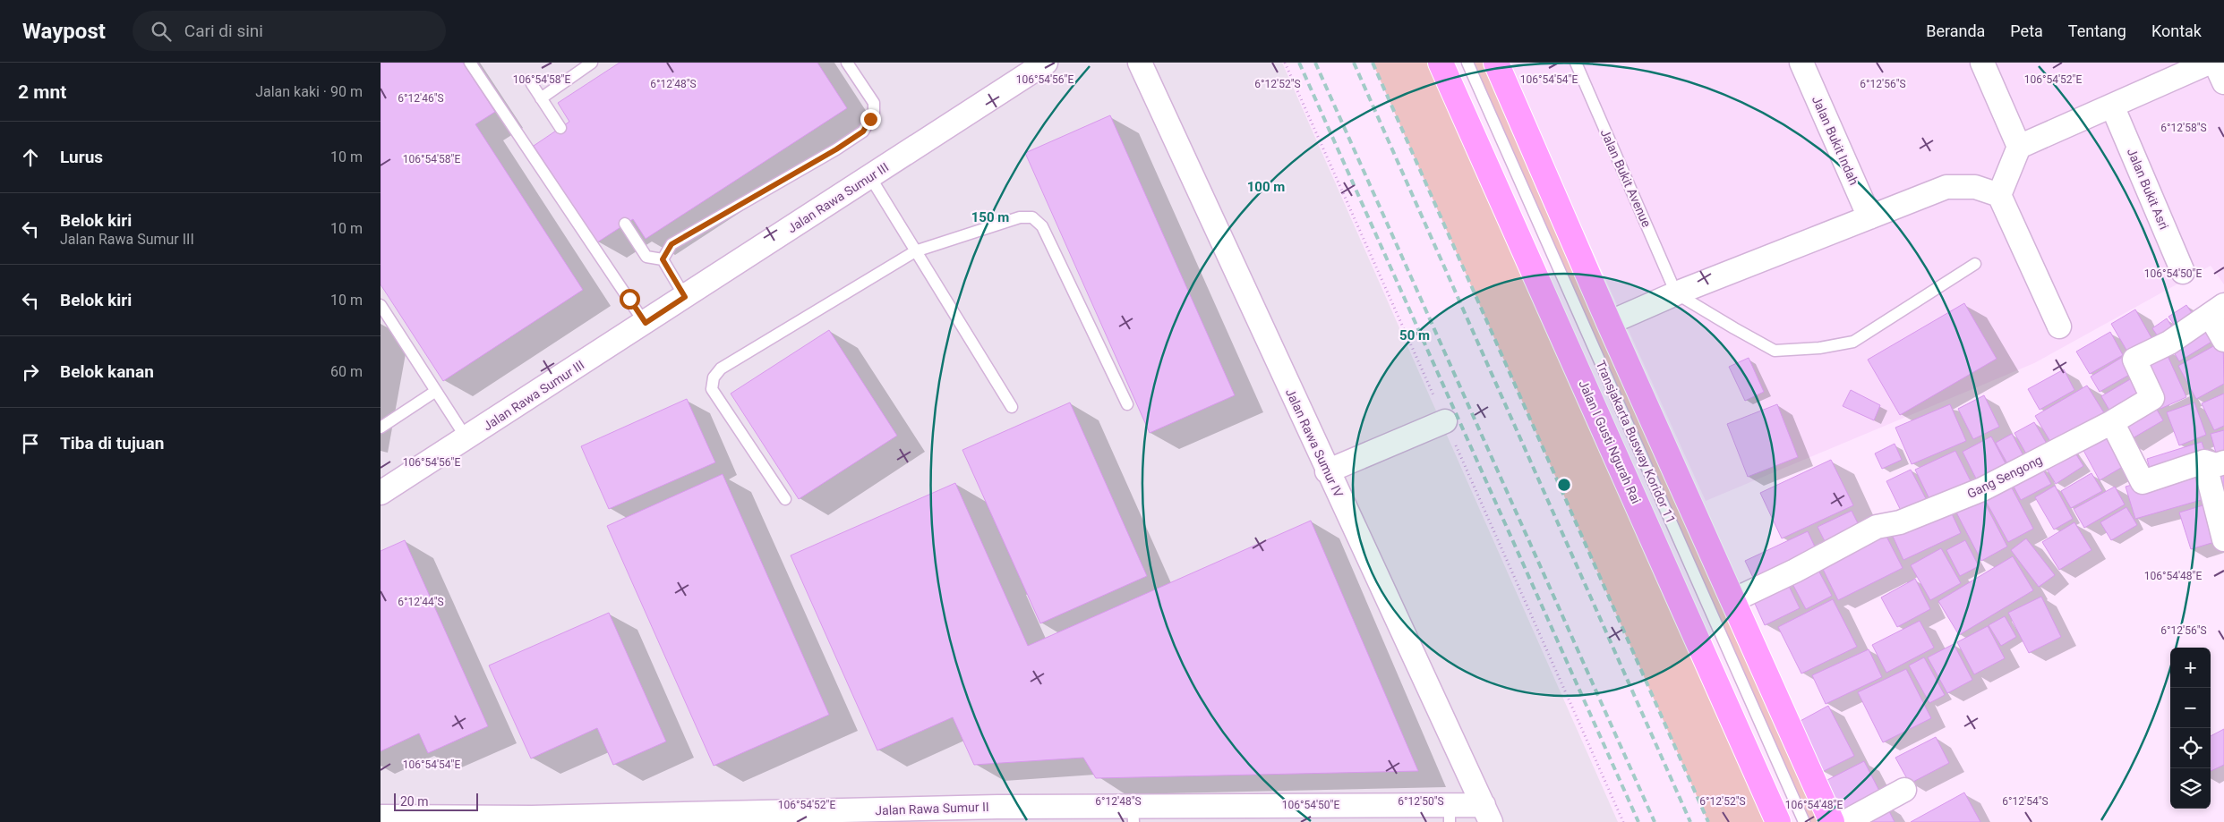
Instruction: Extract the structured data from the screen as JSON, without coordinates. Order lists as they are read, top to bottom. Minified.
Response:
{"streets":{"main road":["Jalan I Gusti Ngurah Rai"],"street":["Jalan Bukit Indah","Jalan Bukit Asri","Jalan Rawa Sumur III","Jalan Rawa Sumur IV","Gang Sengong","Jalan Rawa Sumur II"],"lane":["Jalan Bukit Avenue","Transjakarta Busway Koridor 11"]},"crossings":[["Jalan Rawa Sumur IV","Jalan Rawa Sumur II"]],"scale_bar":"20 m","page":{"header":"Waypost","search":"Cari di sini","nav":["Beranda","Peta","Tentang","Kontak"],"heading":["2 mnt","Jalan kaki · 90 m"],"list":[["Lurus","10 m"],["Belok kiri","Jalan Rawa Sumur III","10 m"],["Belok kiri","10 m"],["Belok kanan","60 m"],"Tiba di tujuan"],"map_buttons":["+","−"],"scale":"20 m"},"coordinates":["106°54'58\"E","106°54'56\"E","106°54'54\"E","106°54'52\"E","6°12'52\"S","6°12'56\"S","6°12'48\"S","6°12'46\"S","6°12'58\"S","106°54'50\"E","106°54'48\"E","6°12'44\"S","6°12'50\"S","6°12'54\"S"],"rings":["100 m","150 m","50 m"]}
